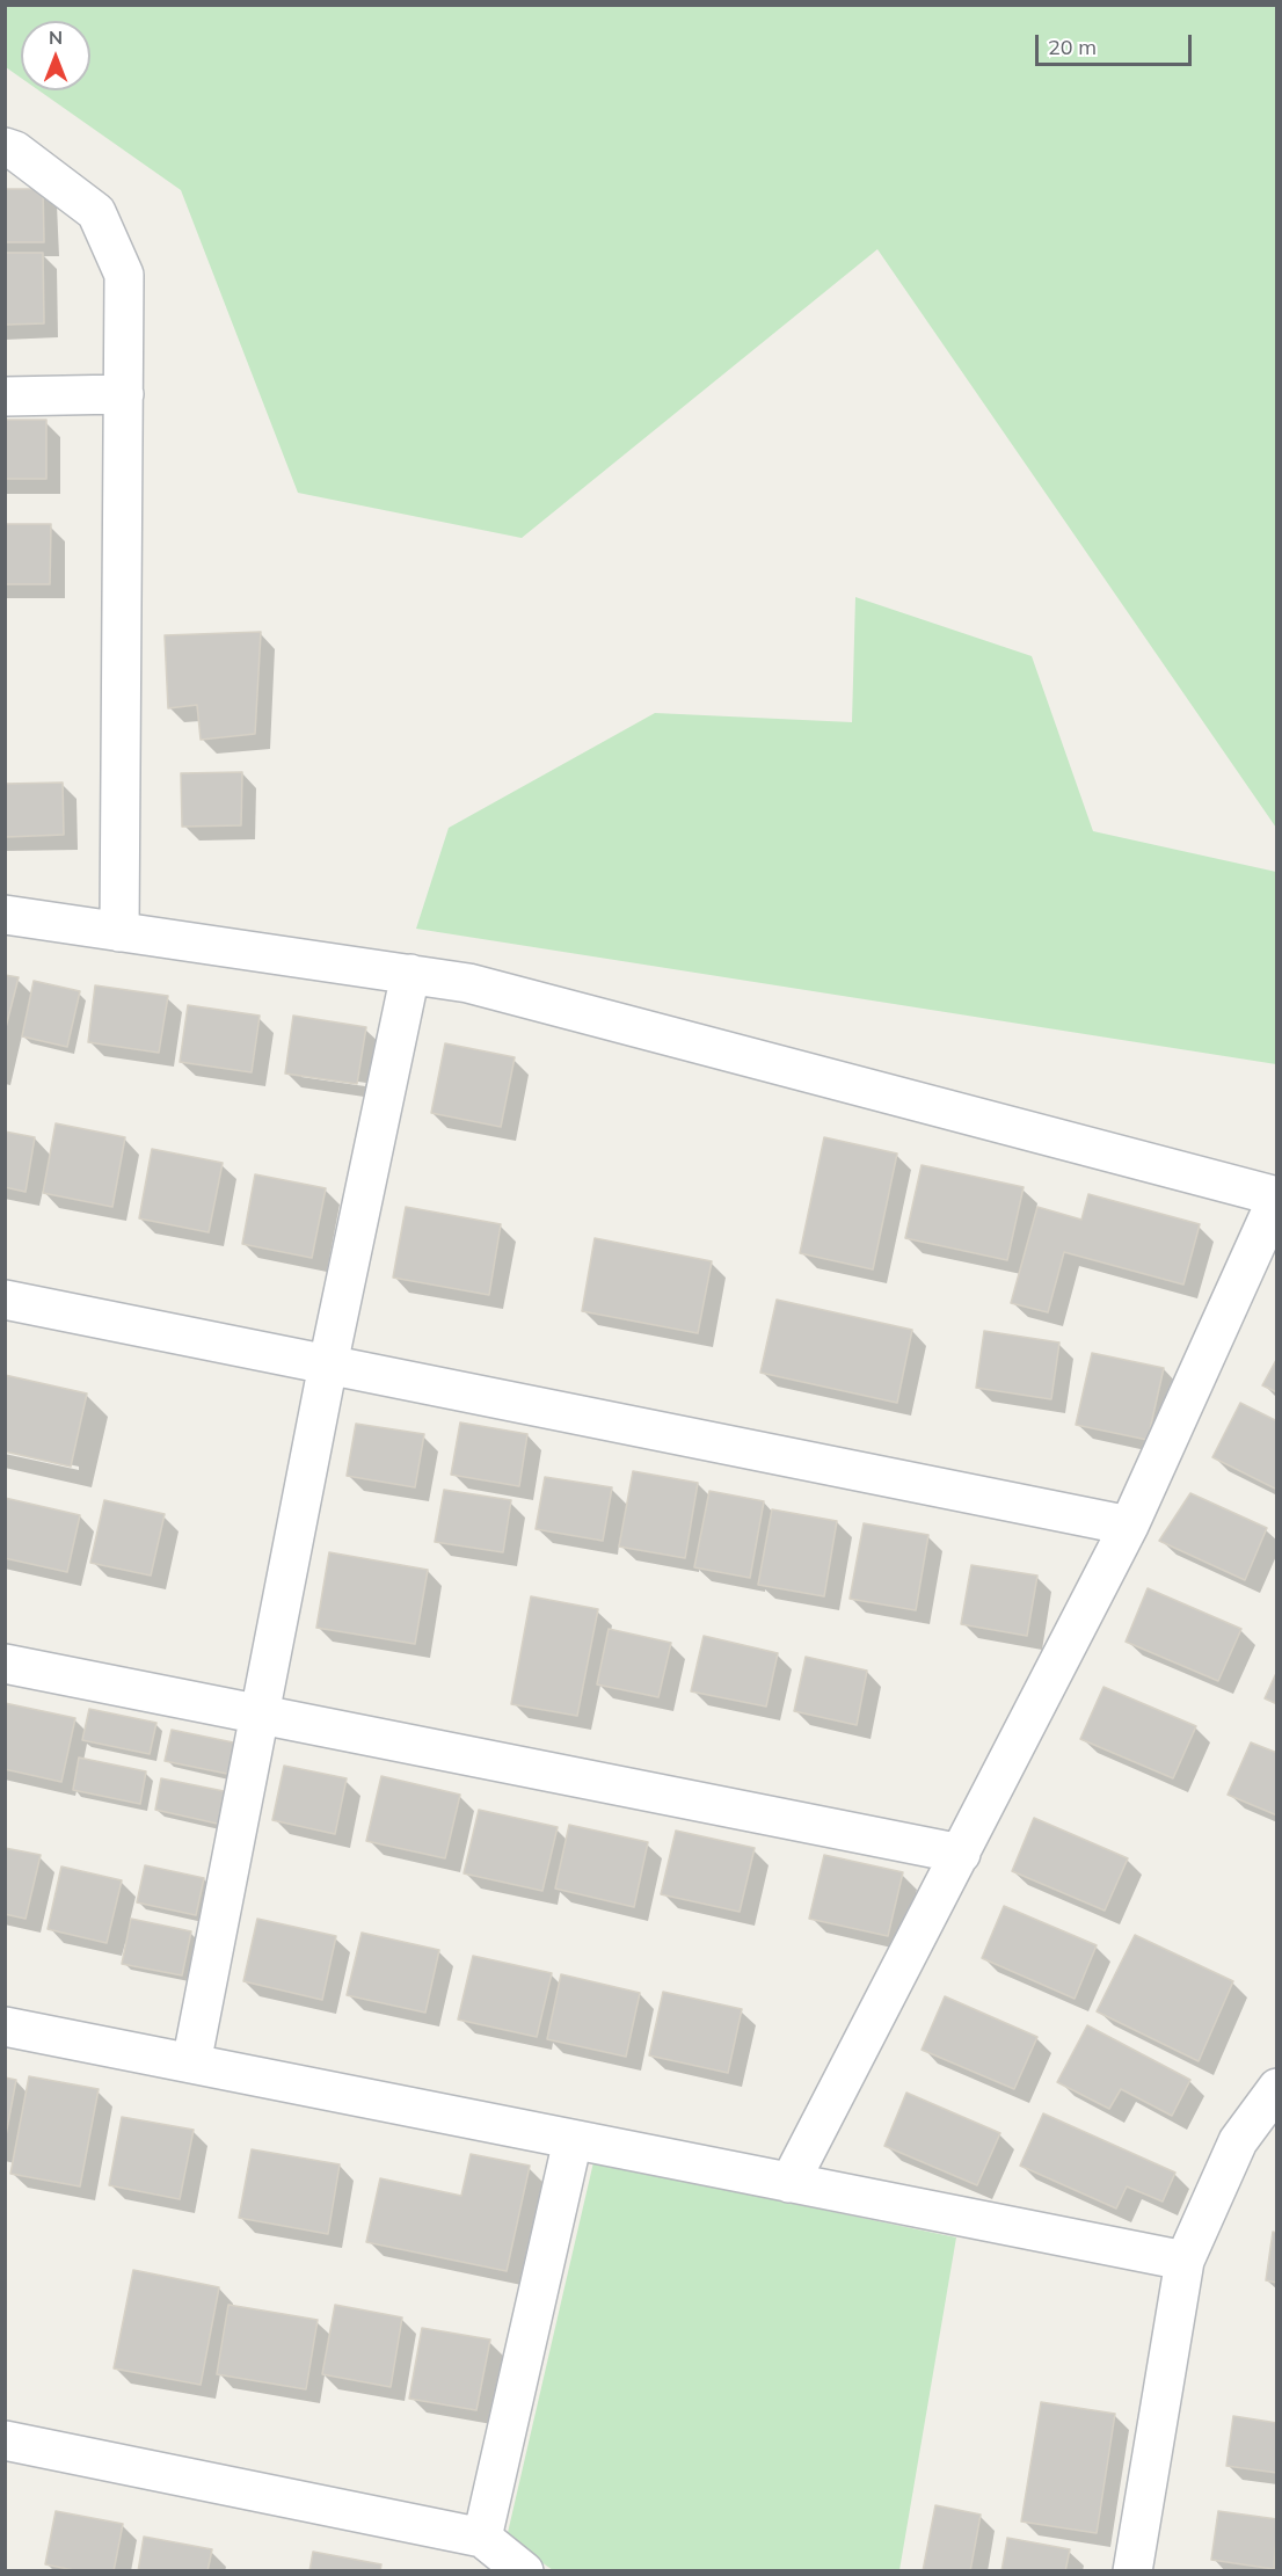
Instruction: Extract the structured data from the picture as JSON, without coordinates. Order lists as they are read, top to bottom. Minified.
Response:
{"scale_bar":"20 m","north":"top"}
